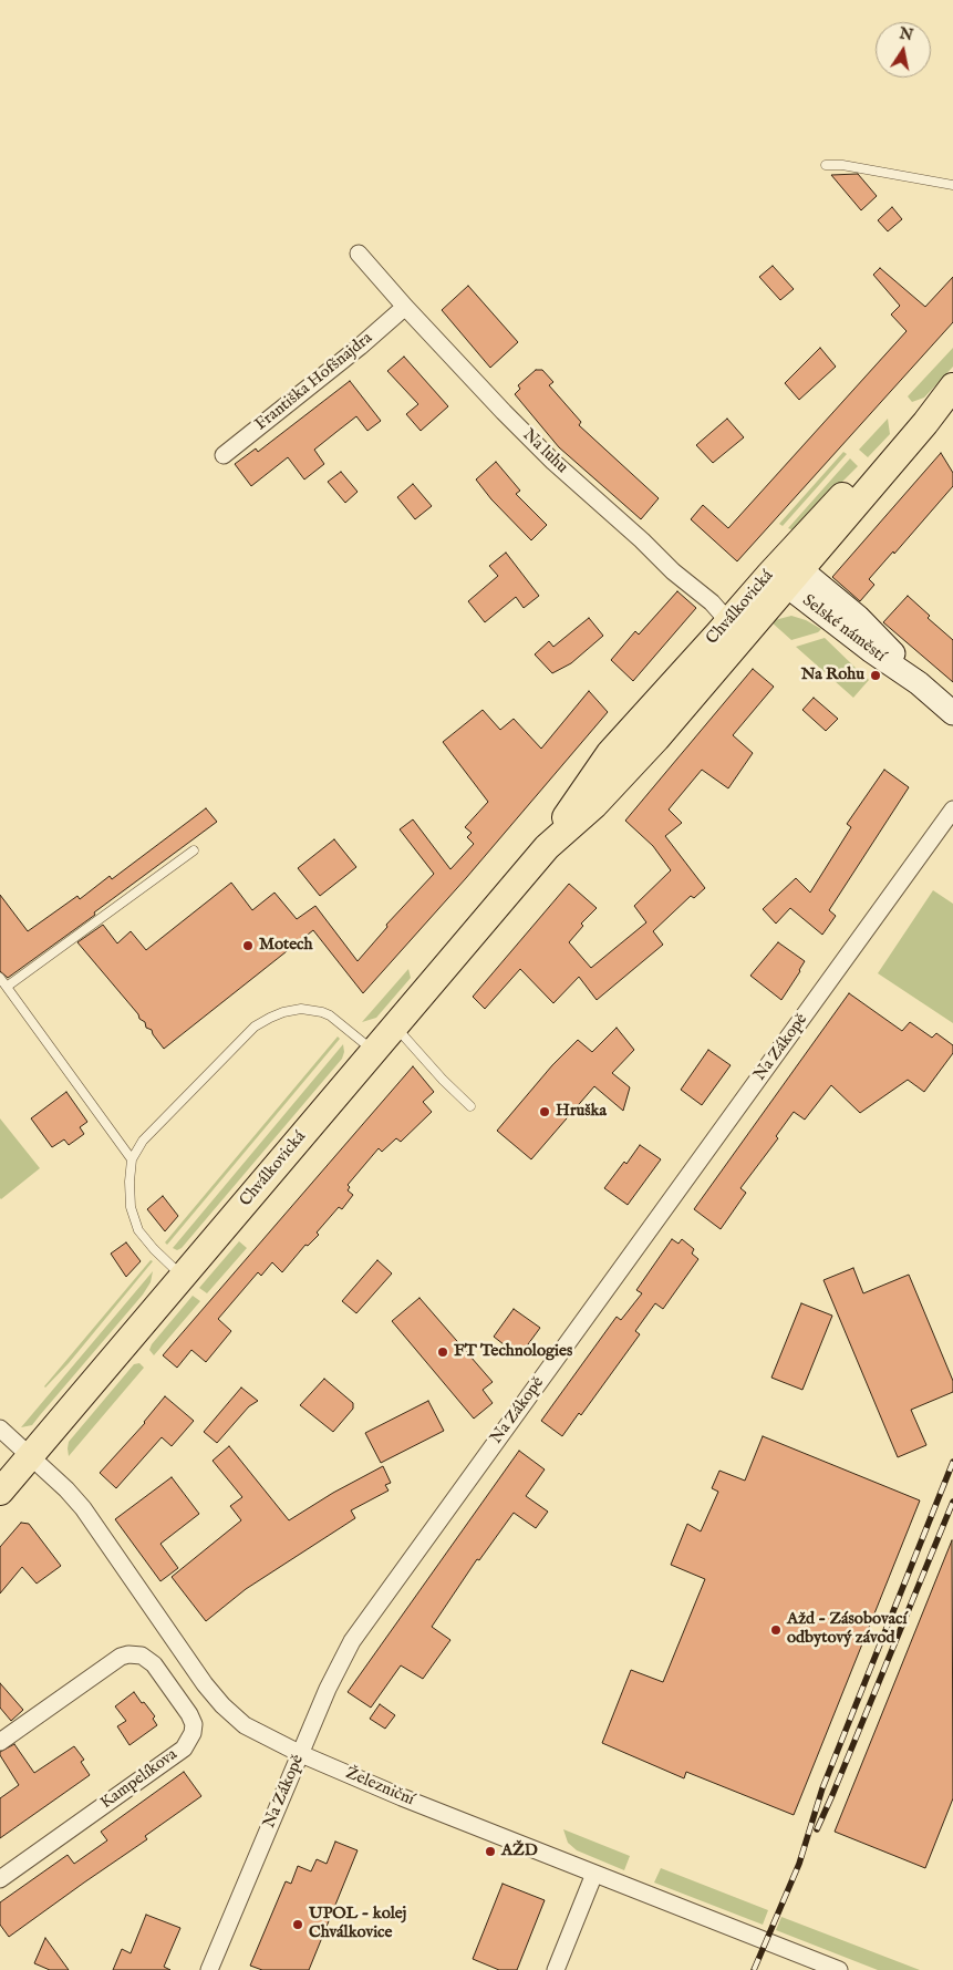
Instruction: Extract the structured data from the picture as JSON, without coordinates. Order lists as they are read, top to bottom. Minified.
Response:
{"streets":{"main road":["Chválkovická"],"street":["Františka Hofšnajdra","Na luhu","Selské náměstí","Na Zákopě","Kampelíkova","Železniční"]},"crossings":[["Františka Hofšnajdra","Na luhu"],["Na luhu","Chválkovická"],["Chválkovická","Selské náměstí"],["Chválkovická","Železniční"],["Na Zákopě","Železniční"]],"places":["Na Rohu","Motech","Hruška","FT Technologies","Ažd - Zásobovací odbytový závod","AŽD","UPOL - kolej Chválkovice"],"north":"top"}
